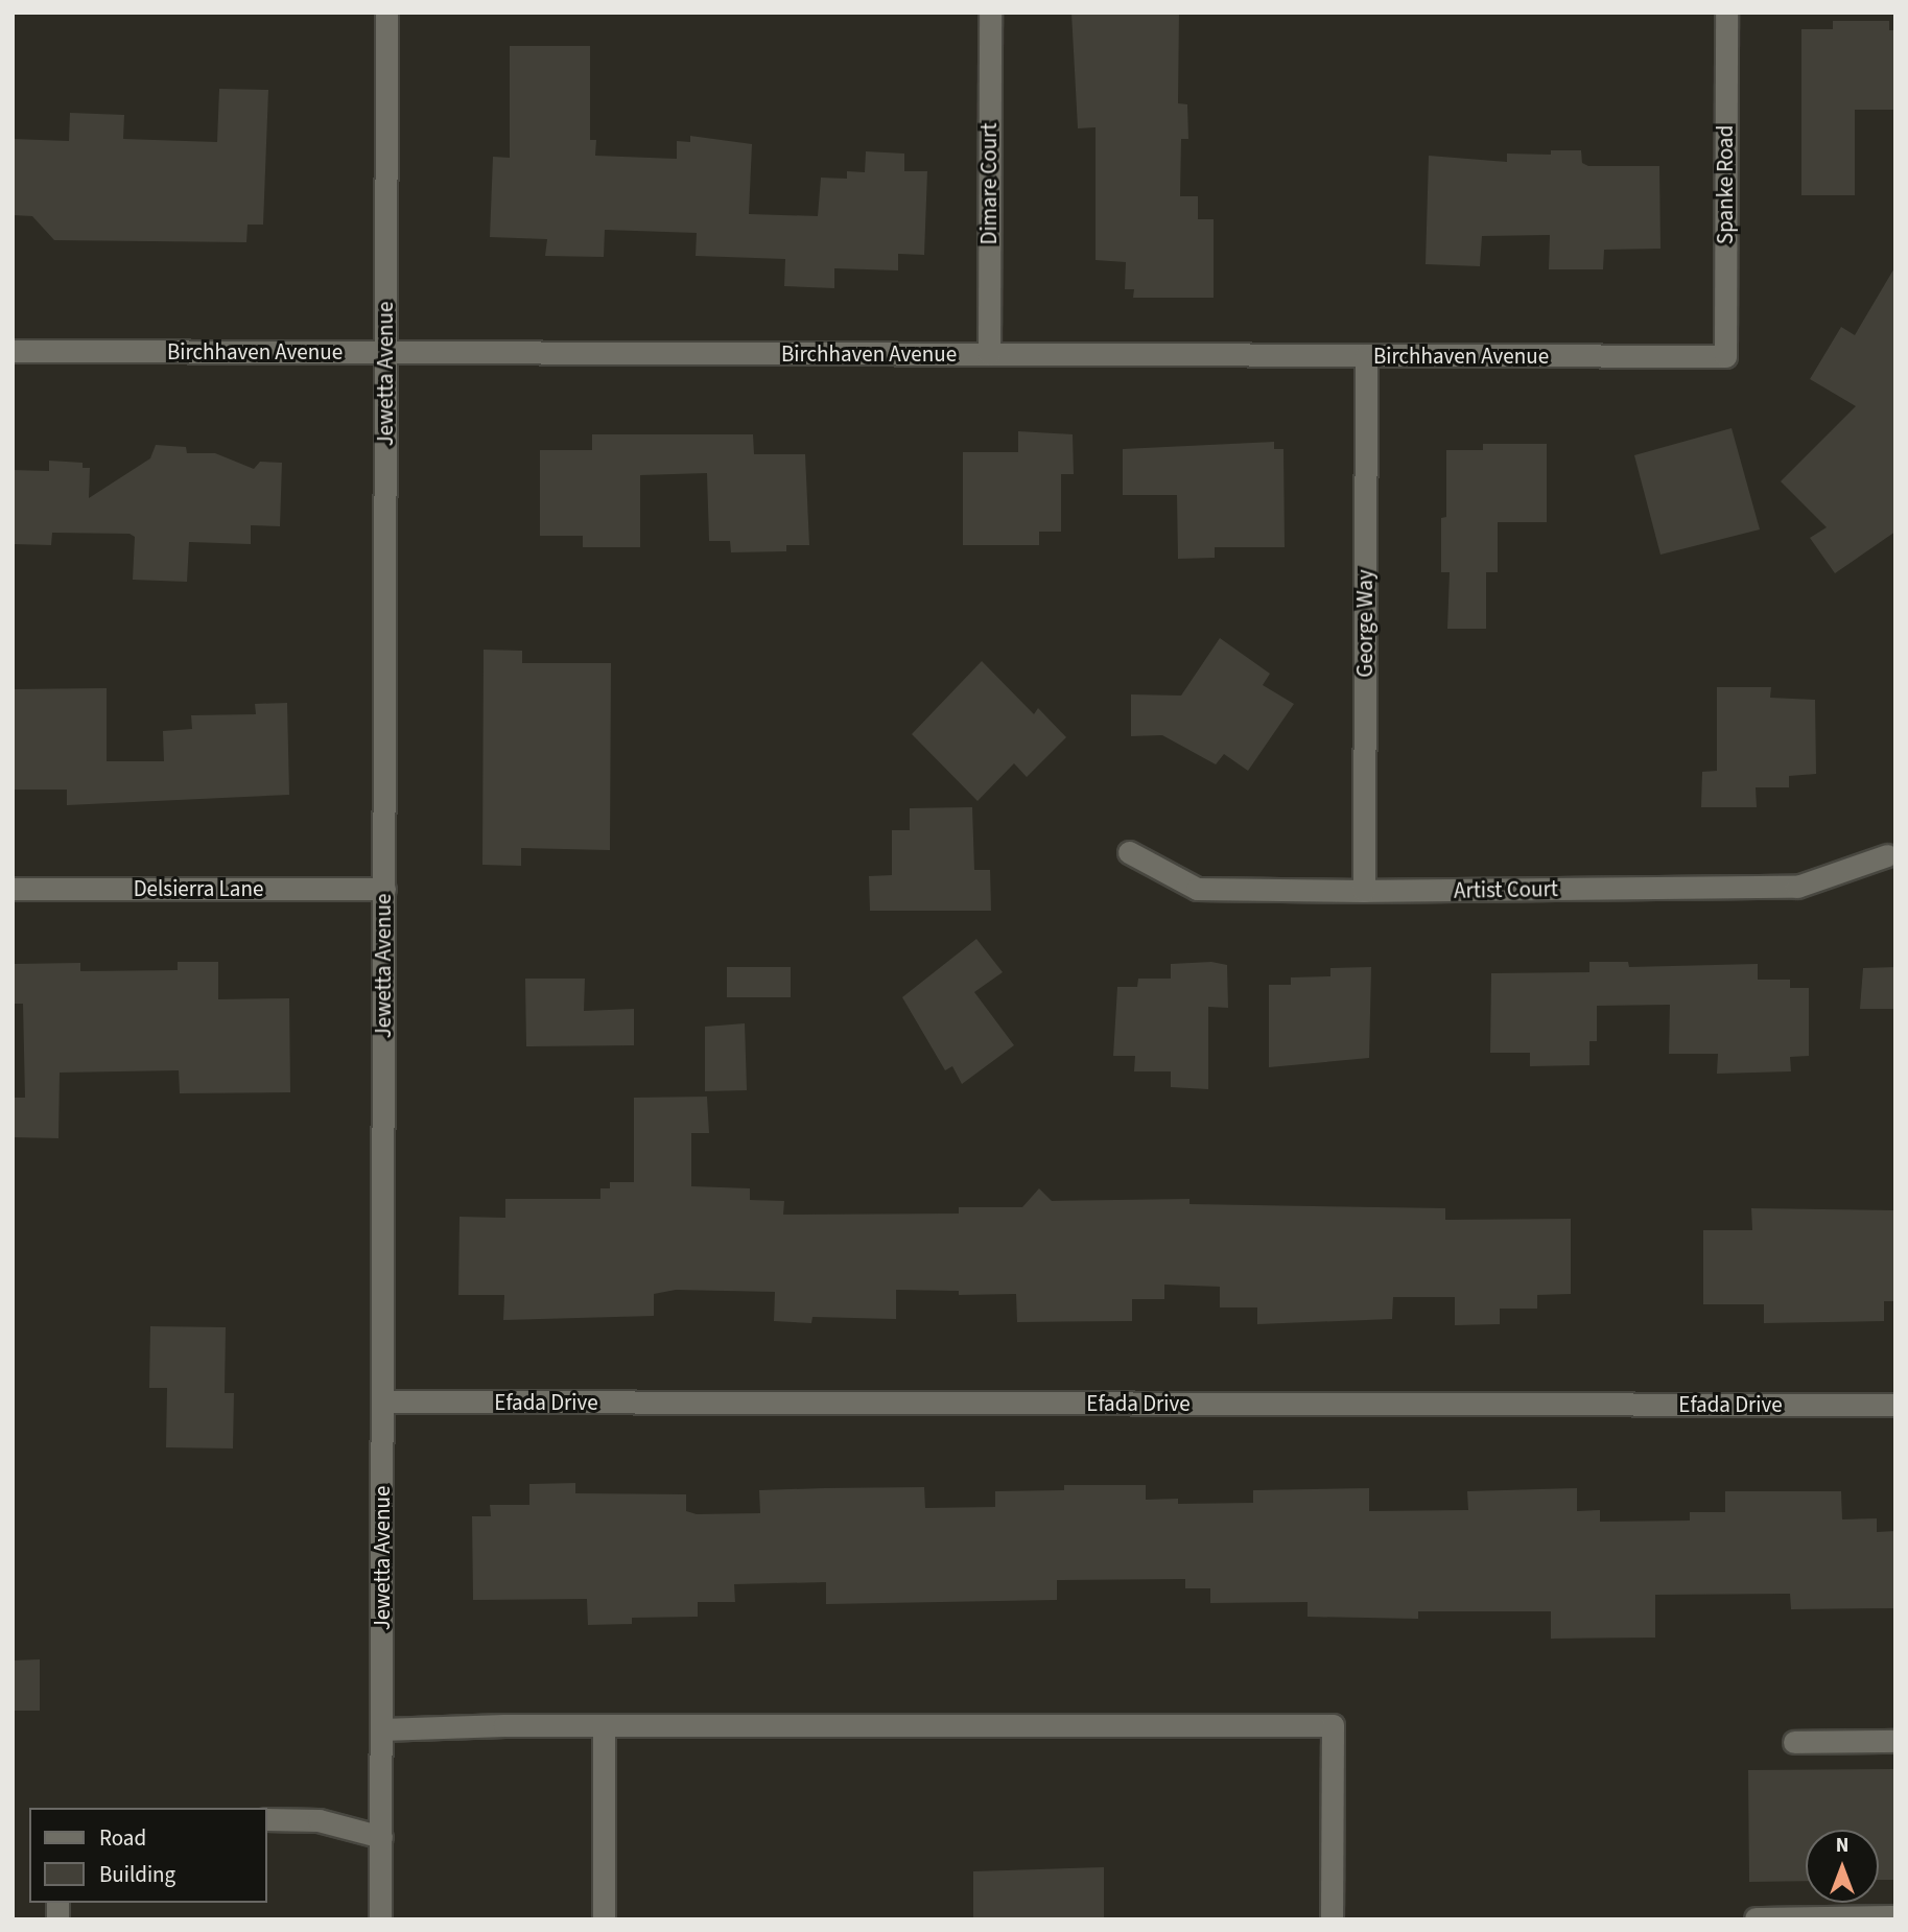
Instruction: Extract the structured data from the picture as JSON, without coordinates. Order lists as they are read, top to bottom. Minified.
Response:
{"streets":{"street":["Dimare Court","Spanke Road","Birchhaven Avenue","Jewetta Avenue","George Way","Delsierra Lane","Artist Court","Efada Drive"]},"crossings":[["Dimare Court","Birchhaven Avenue"],["Spanke Road","Birchhaven Avenue"],["Birchhaven Avenue","Jewetta Avenue"],["Birchhaven Avenue","George Way"],["Jewetta Avenue","Delsierra Lane"],["Jewetta Avenue","Efada Drive"],["George Way","Artist Court"]],"legend":["Road","Building"],"north":"top"}
